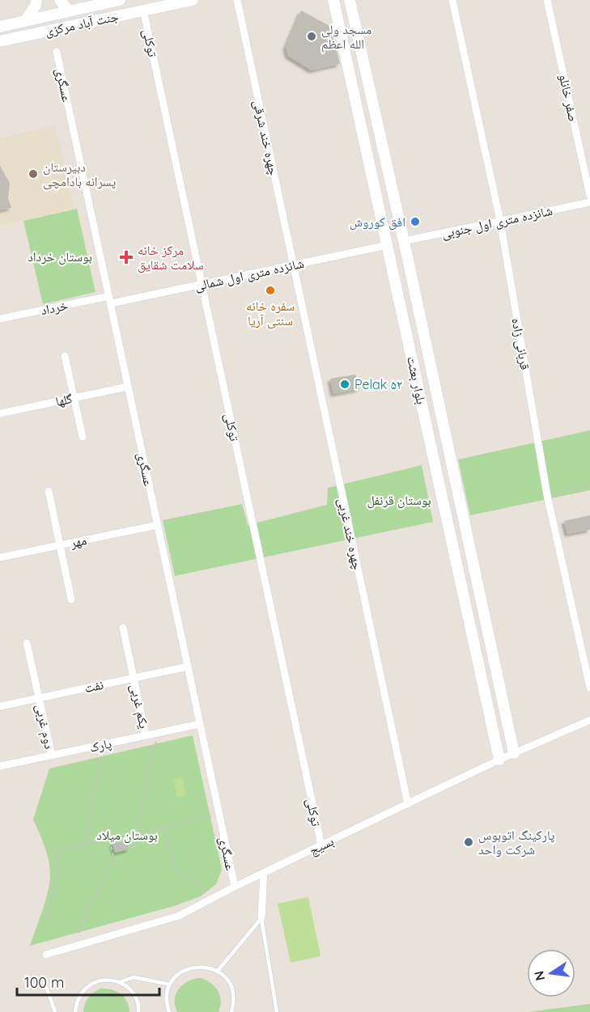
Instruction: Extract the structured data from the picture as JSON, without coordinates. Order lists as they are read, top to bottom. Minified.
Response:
{"streets":{"street":["جنت آباد مرکزی","توکلی","عسگری","صفر خانلو","چهره خند شرقی","شانزده متری اول جنوبی","شانزده متری اول شمالی","خرداد","قربانی زاده","بلوار بعثت","گلها","چهره خند غربی","مهر","نفت","یکم غربی","دوم غربی","پارک","بسیج"]},"crossings":[["جنت آباد مرکزی","توکلی"],["توکلی","شانزده متری اول شمالی"],["توکلی","بسیج"],["عسگری","شانزده متری اول شمالی"],["عسگری","خرداد"],["عسگری","گلها"],["عسگری","مهر"],["عسگری","نفت"],["عسگری","پارک"],["عسگری","بسیج"],["چهره خند شرقی","شانزده متری اول شمالی"],["چهره خند شرقی","چهره خند غربی"],["شانزده متری اول جنوبی","قربانی زاده"],["شانزده متری اول جنوبی","بلوار بعثت"],["شانزده متری اول شمالی","خرداد"],["شانزده متری اول شمالی","بلوار بعثت"],["شانزده متری اول شمالی","چهره خند غربی"],["بلوار بعثت","بسیج"],["چهره خند غربی","بسیج"],["نفت","یکم غربی"],["نفت","دوم غربی"],["یکم غربی","پارک"],["دوم غربی","پارک"]],"parks":["بوستان خرداد","بوستان قرنفل","بوستان میلاد"],"places":{"other":["مسجد ولی الله اعظم","دبیرستان پسرانه بادامچی","افق کوروش","سفره خانه سنتی آریا","Pelak ۵۲","پارکینگ اتوبوس شرکت واحد"],"health":["مرکز خانه سلامت شقایق"]},"scale_bar":"100 m","north":"left"}
